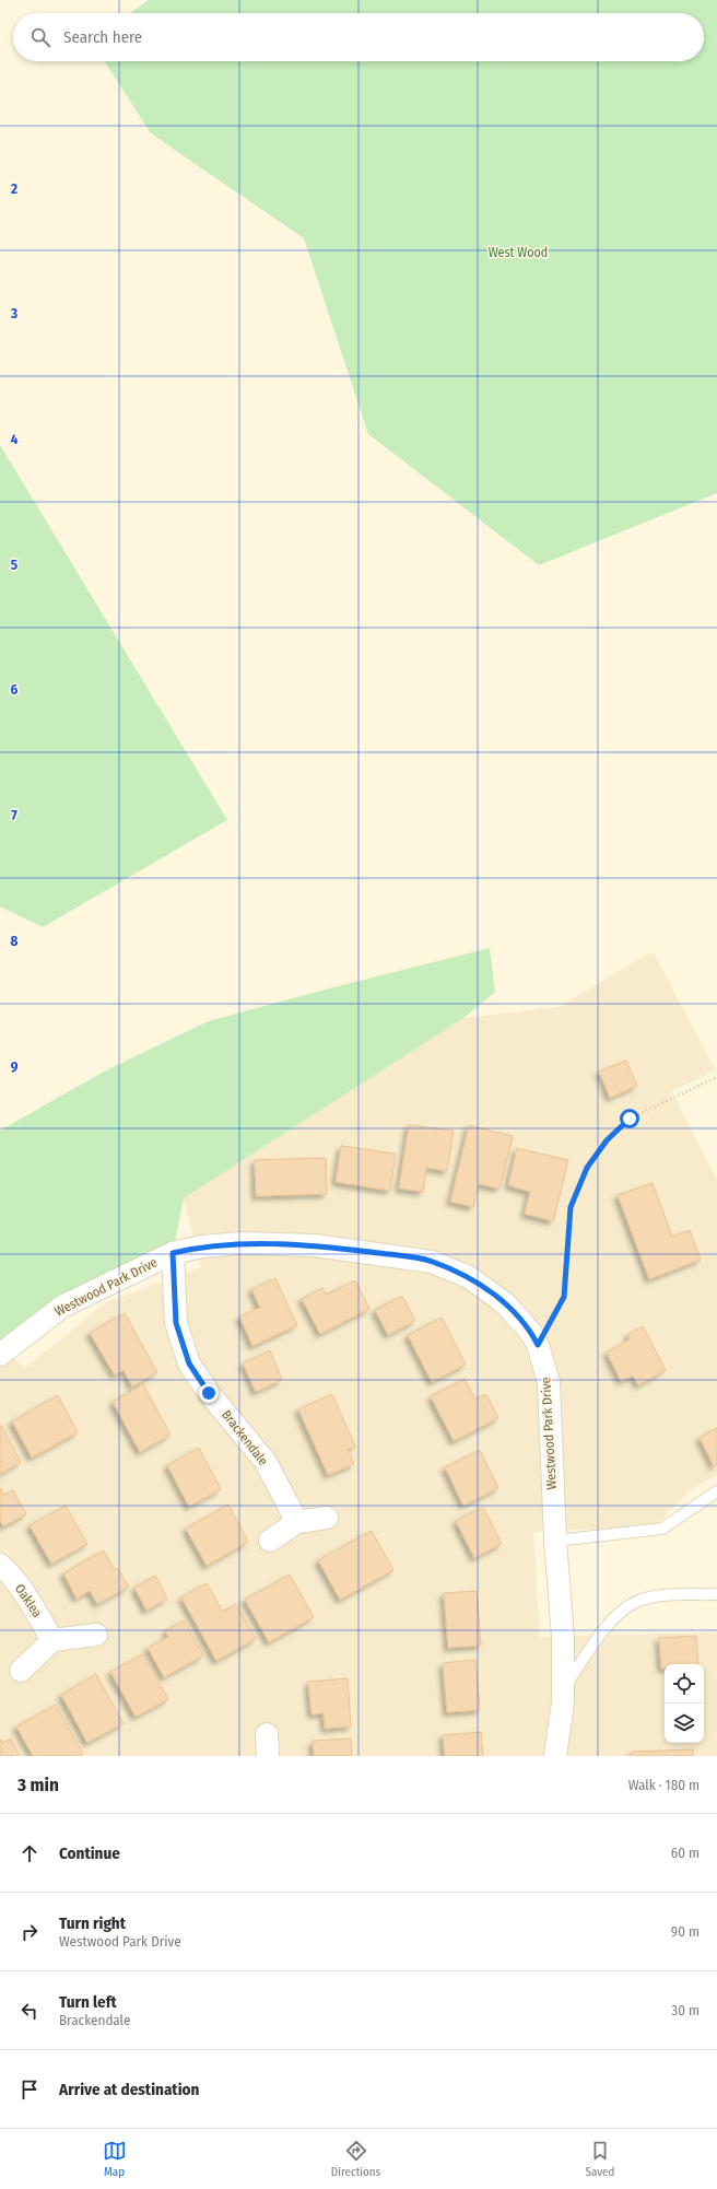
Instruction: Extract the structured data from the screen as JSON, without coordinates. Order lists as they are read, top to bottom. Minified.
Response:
{"streets":{"street":["Westwood Park Drive","Brackendale","Oaklea"]},"crossings":[["Westwood Park Drive","Brackendale"]],"parks":["West Wood"],"page":{"search":"Search here","heading":["3 min","Walk · 180 m"],"list":[["Continue","60 m"],["Turn right","Westwood Park Drive","90 m"],["Turn left","Brackendale","30 m"],"Arrive at destination"],"nav":["Map","Directions","Saved"]},"grid":{"rows":["2","3","4","5","6","7","8","9"]}}
